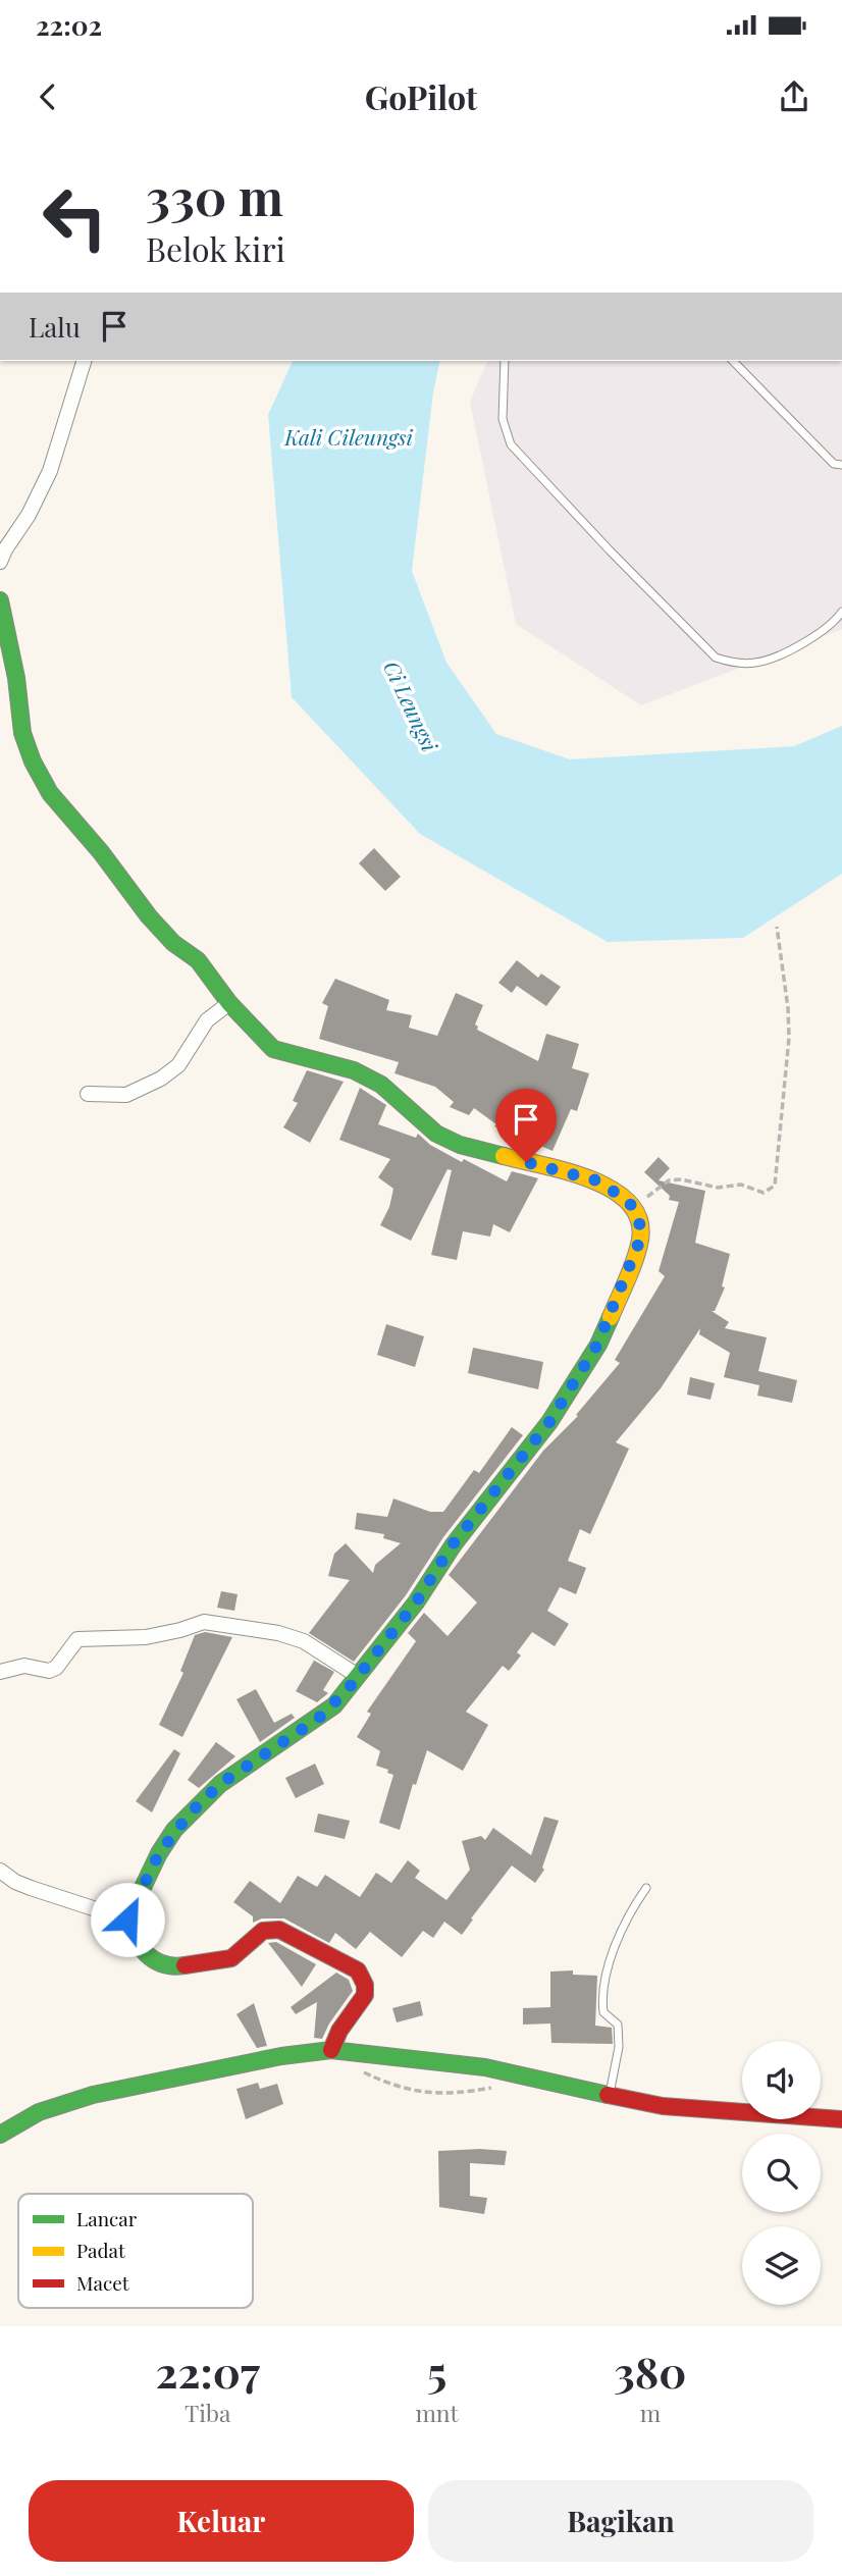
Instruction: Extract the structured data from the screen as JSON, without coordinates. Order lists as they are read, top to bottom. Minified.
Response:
{"water":["Kali Cileungsi","Ci Leungsi"],"legend":["Lancar","Padat","Macet"],"page":{"status":"22:02","header":"GoPilot","turn":["330 m","Belok kiri"],"then":"Lalu","eta":["22:07","Tiba","5","mnt","380","m"],"buttons":["Keluar","Bagikan"]}}
